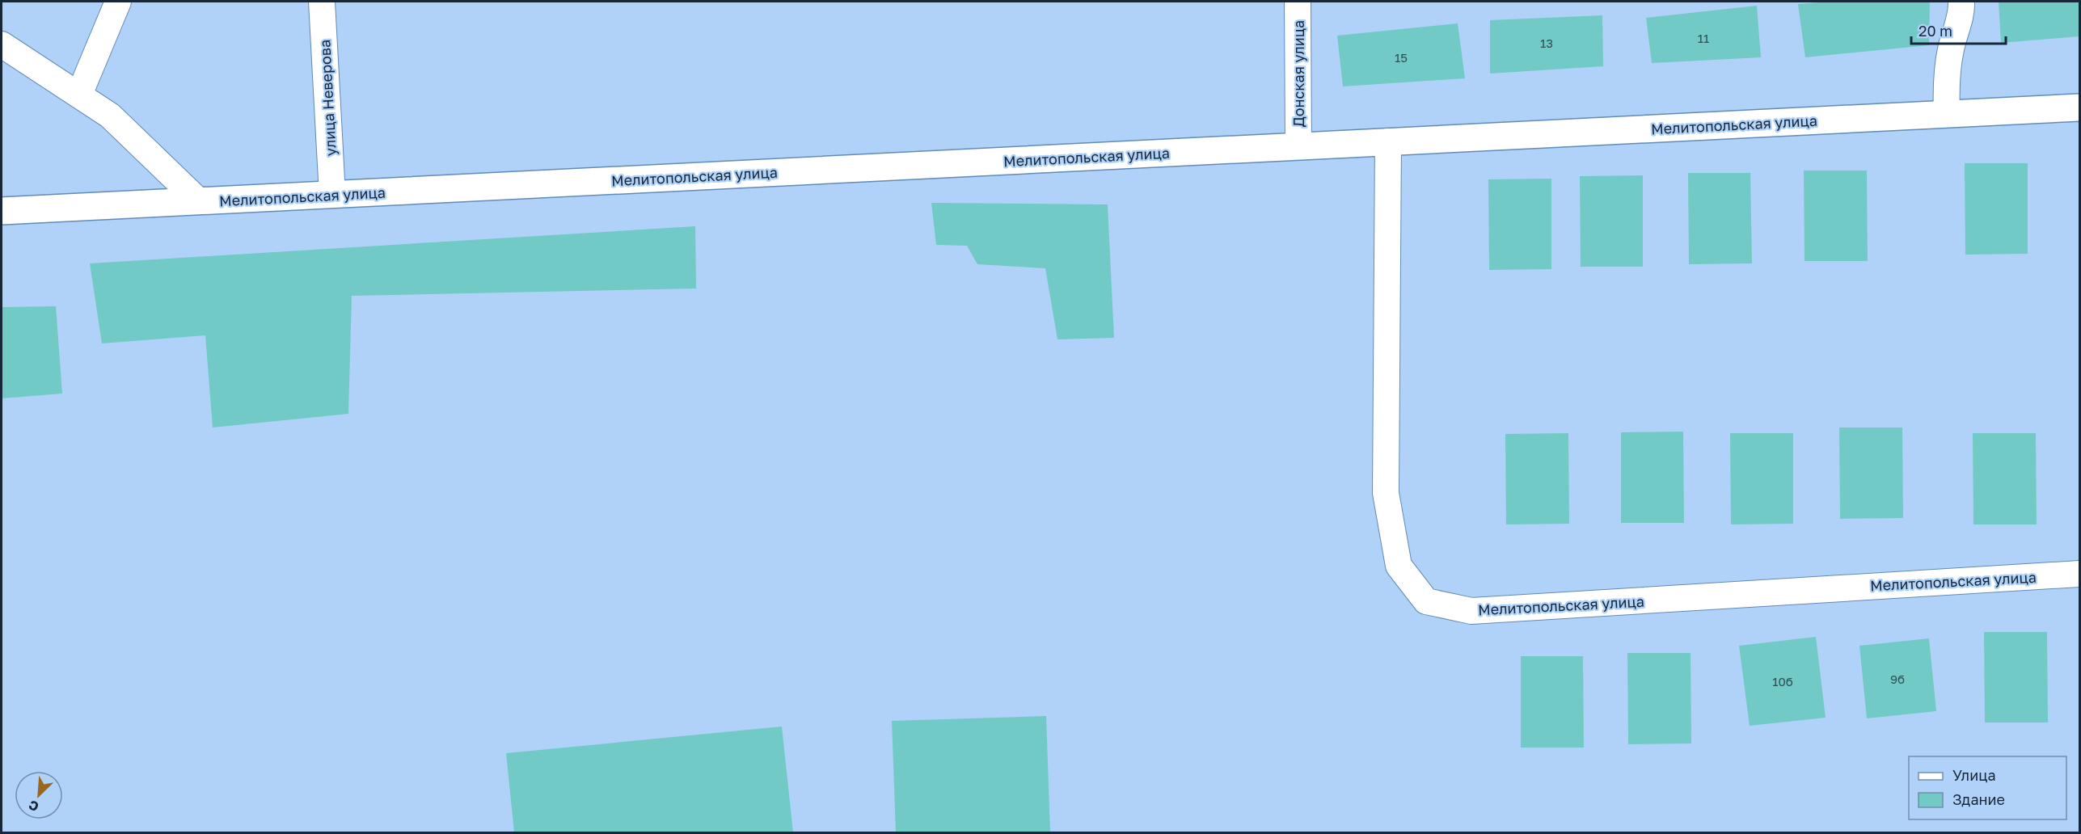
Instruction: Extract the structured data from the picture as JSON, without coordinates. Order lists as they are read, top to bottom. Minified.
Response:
{"streets":{"street":["Донская улица","улица Неверова","Мелитопольская улица"]},"crossings":[["Донская улица","Мелитопольская улица"],["улица Неверова","Мелитопольская улица"]],"house_numbers":["11","13","15","9б","10б"],"legend":["Улица","Здание"],"scale_bar":"20 m","north":"bottom left"}
